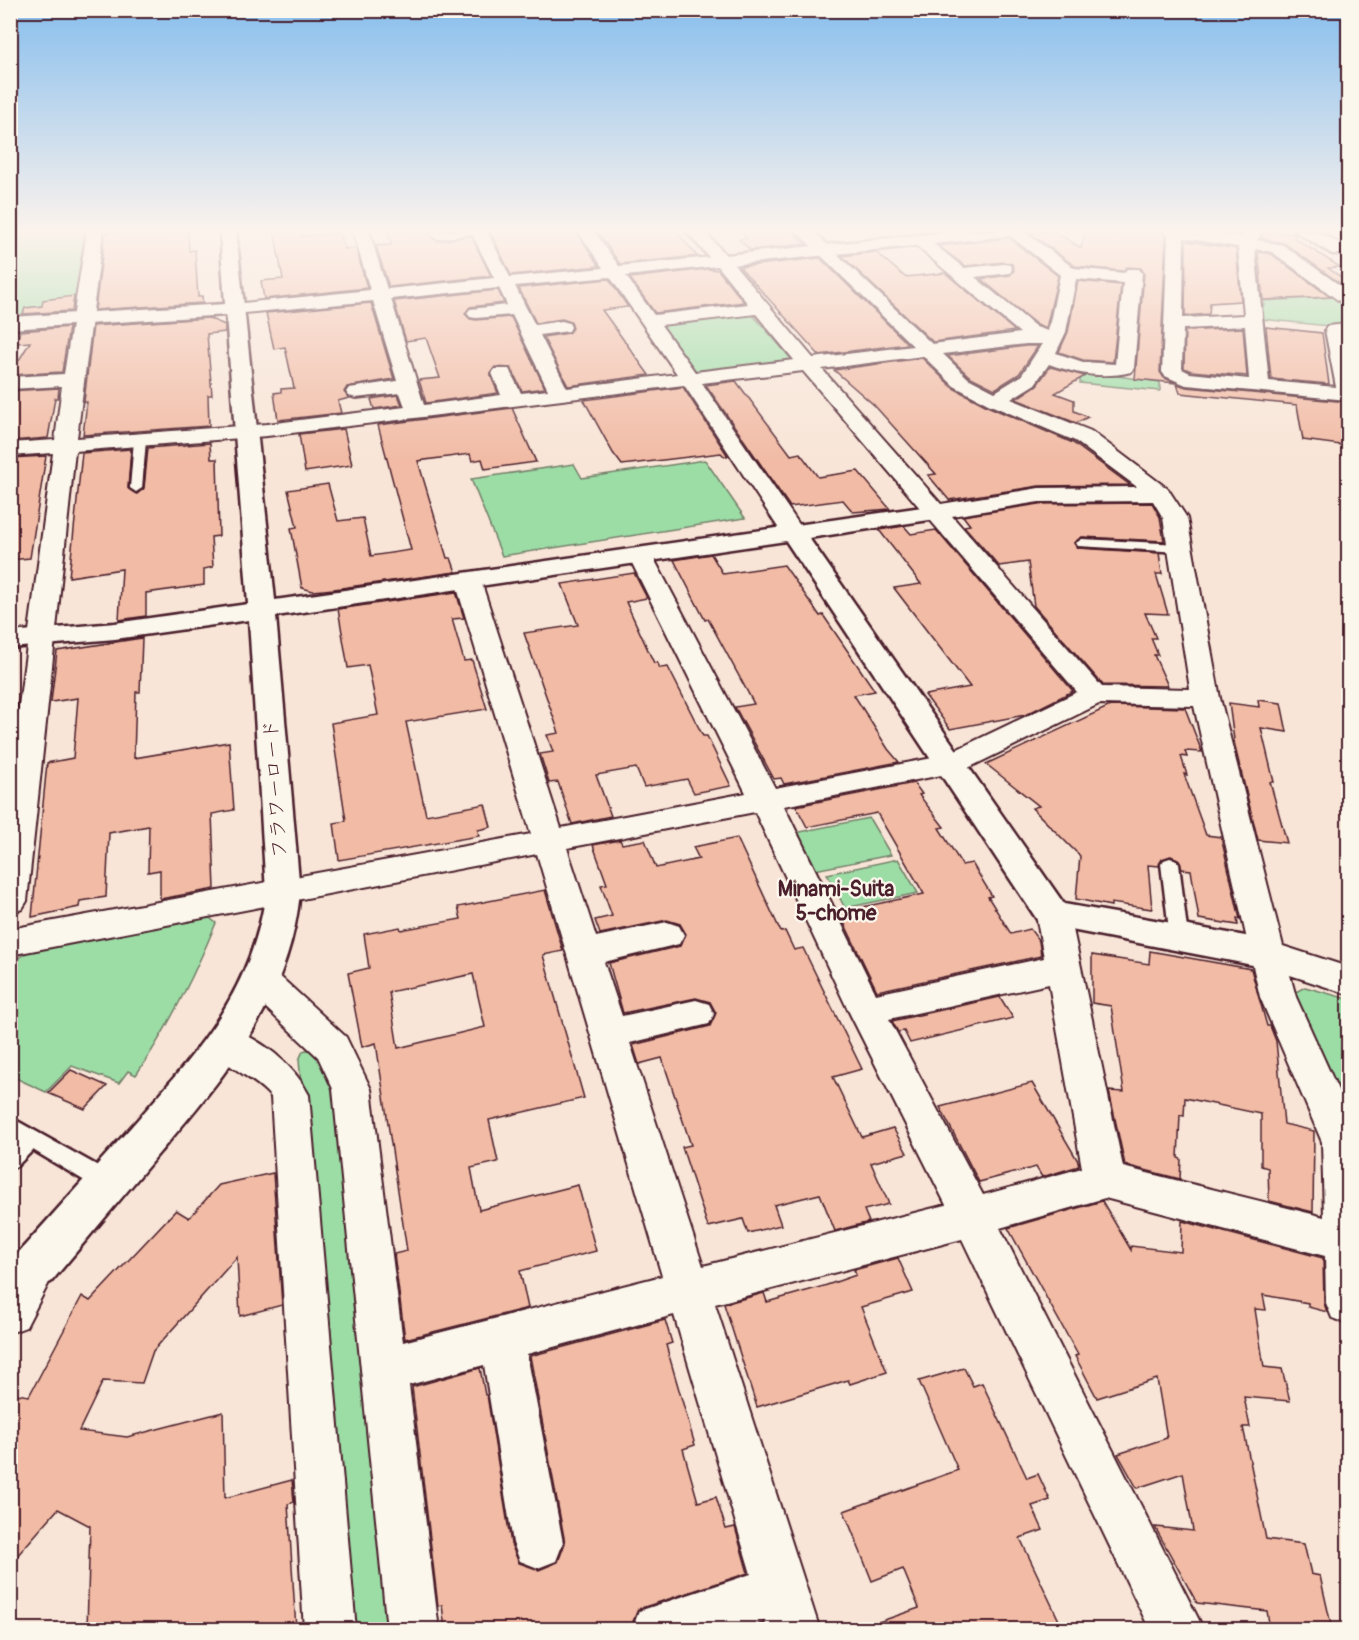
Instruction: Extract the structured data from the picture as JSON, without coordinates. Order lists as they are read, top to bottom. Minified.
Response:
{"streets":{"street":["フラワーロード"]},"districts":["Minami-Suita 5-chome"]}
